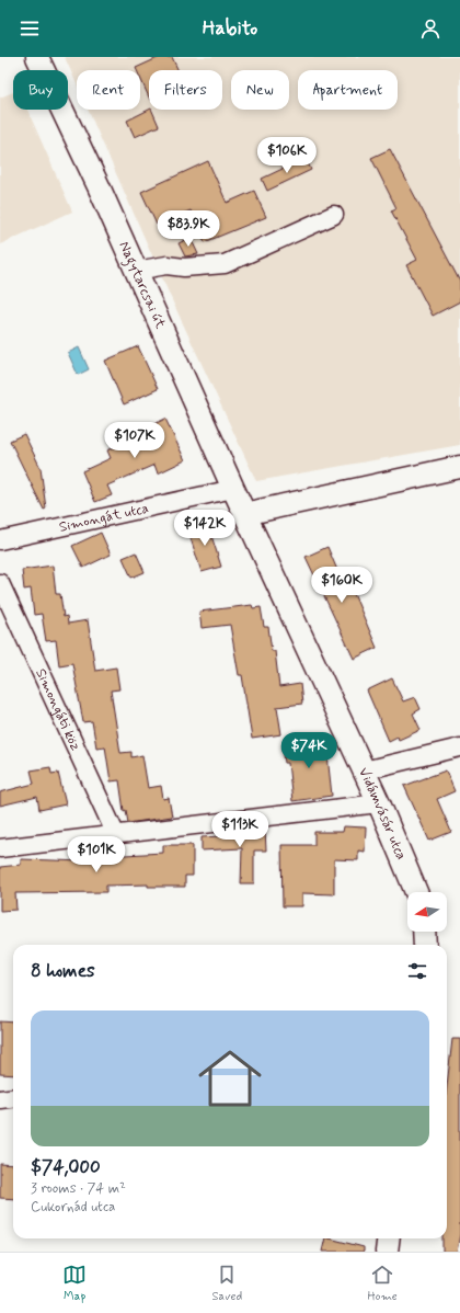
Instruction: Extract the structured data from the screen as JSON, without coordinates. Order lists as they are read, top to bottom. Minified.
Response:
{"streets":{"main road":["Nagytarcsai út","Vidámvásár utca"],"street":["Simongát utca","Simongáti köz"]},"crossings":[["Nagytarcsai út","Simongát utca"],["Nagytarcsai út","Vidámvásár utca"]],"north":"left","page":{"header":"Habito","chip":["Buy","Rent","Filters","New","Apartment"],"price":["$106K","$83.9K","$107K","$142K","$160K","$74K","$113K","$101K"],"heading":"8 homes","list":[{"name":"$74,000","note":"3 rooms · 74 m² · Cukornád utca"}],"tabs":["Map","Saved","Home"]}}
